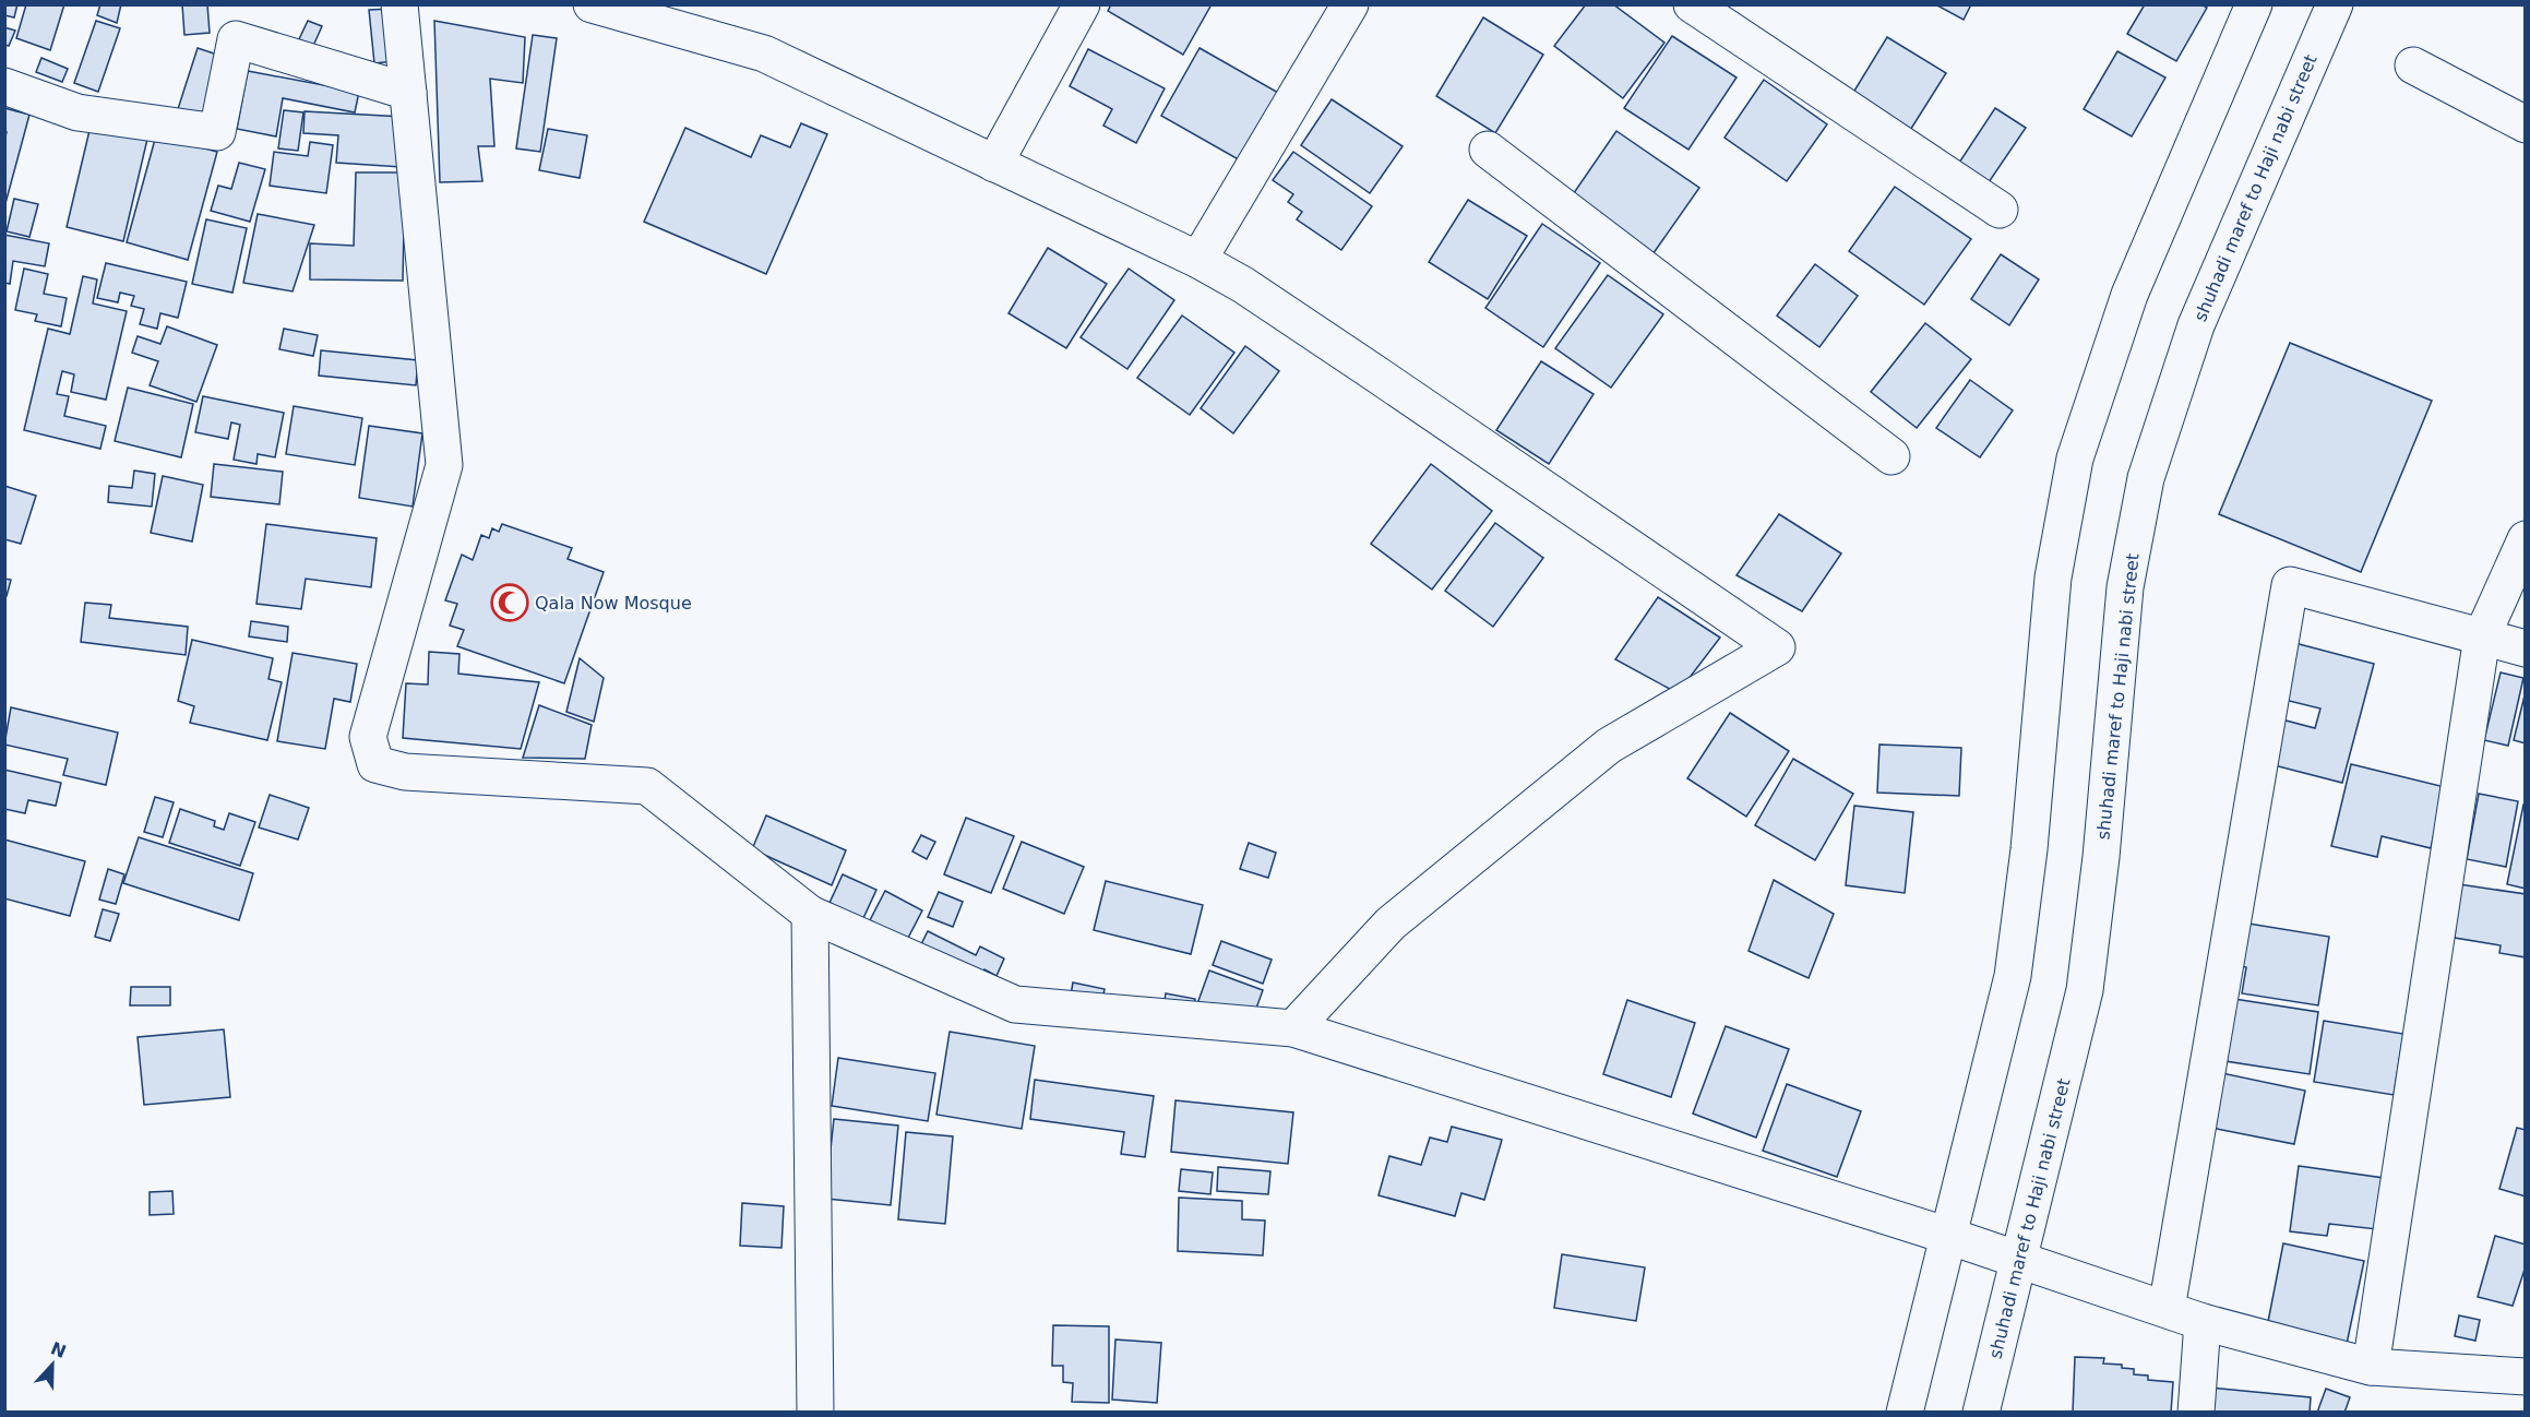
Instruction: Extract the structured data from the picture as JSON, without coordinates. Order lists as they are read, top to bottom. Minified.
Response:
{"streets":{"street":["shuhadi maref to Haji nabi street"]},"places":{"mosque":["Qala Now Mosque"]},"north":"top"}
